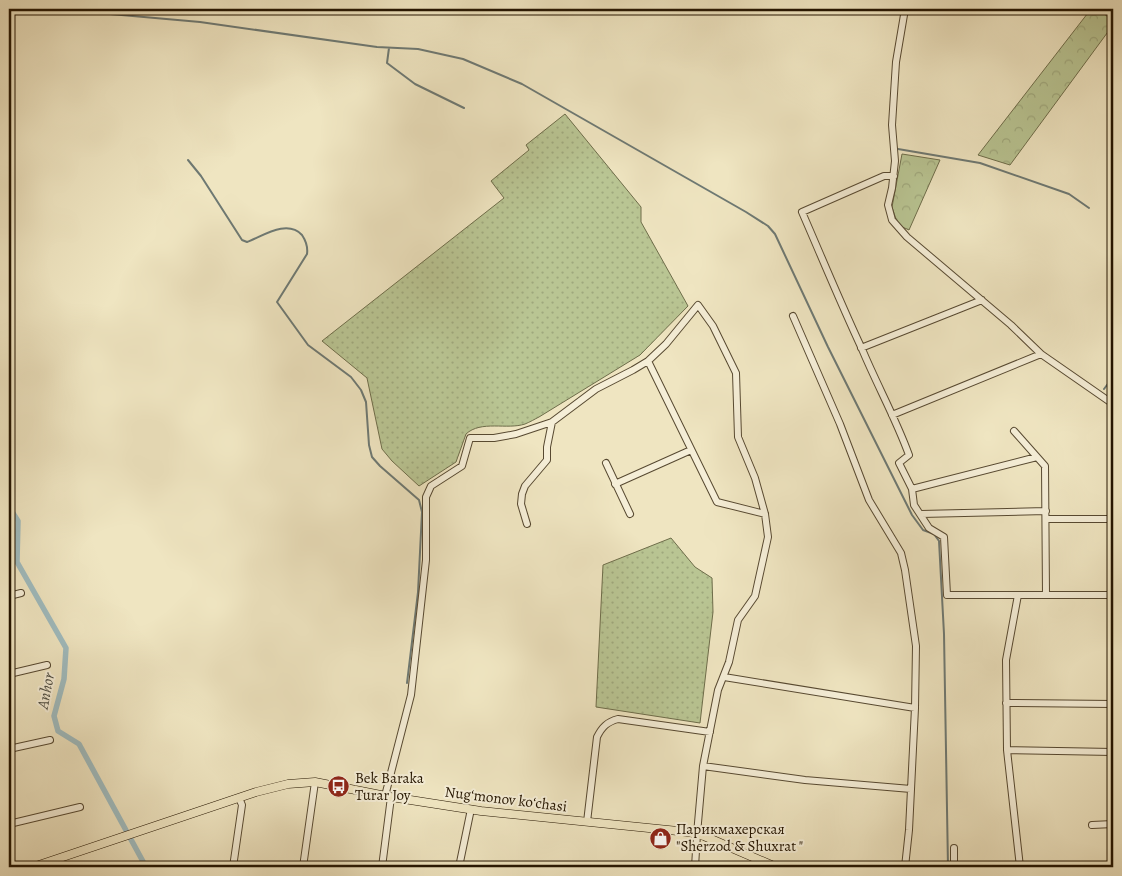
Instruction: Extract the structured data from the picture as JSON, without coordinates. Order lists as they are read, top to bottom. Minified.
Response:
{"streets":{"main road":["Nugʻmonov koʻchasi"]},"water":["Anhor"],"places":{"bus stop":["Bek Baraka Turar Joy"],"shop":["Парикмахерская \"Sherzod & Shuxrat \""]}}
